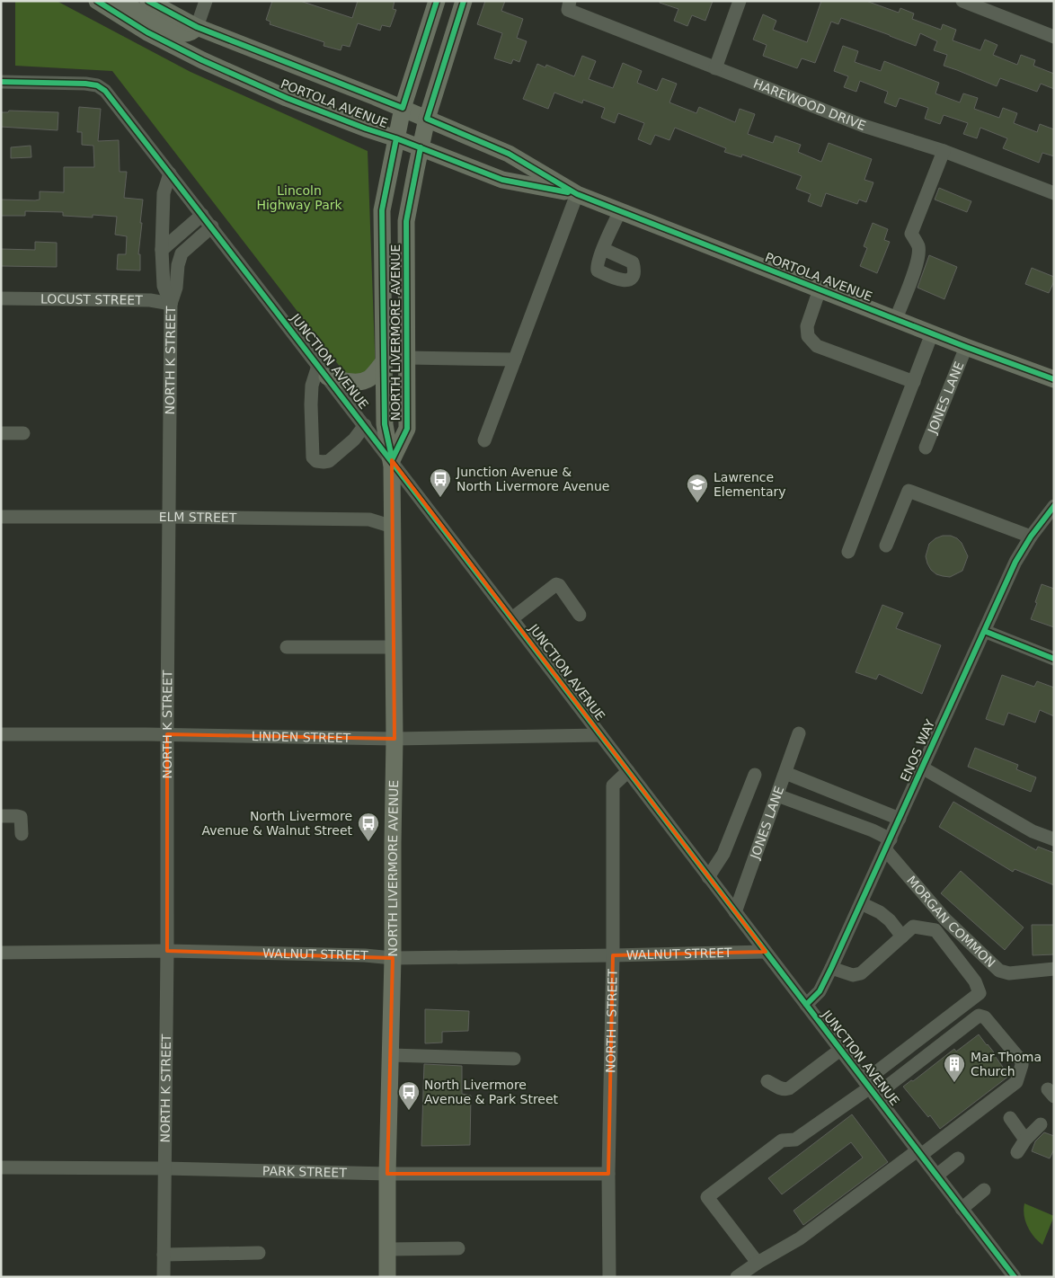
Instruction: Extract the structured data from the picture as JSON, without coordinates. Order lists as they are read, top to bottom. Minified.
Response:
{"streets":{"main road":["PORTOLA AVENUE","NORTH LIVERMORE AVENUE"],"street":["HAREWOOD DRIVE","LOCUST STREET","NORTH K STREET","JUNCTION AVENUE","JONES LANE","ELM STREET","LINDEN STREET","ENOS WAY","MORGAN COMMON","WALNUT STREET","NORTH I STREET","PARK STREET"]},"crossings":[["PORTOLA AVENUE","NORTH LIVERMORE AVENUE"],["PORTOLA AVENUE","JONES LANE"],["LOCUST STREET","NORTH K STREET"],["NORTH LIVERMORE AVENUE","JUNCTION AVENUE"],["NORTH LIVERMORE AVENUE","ELM STREET"],["NORTH LIVERMORE AVENUE","LINDEN STREET"],["NORTH LIVERMORE AVENUE","WALNUT STREET"],["NORTH LIVERMORE AVENUE","PARK STREET"],["NORTH K STREET","JUNCTION AVENUE"],["NORTH K STREET","ELM STREET"],["NORTH K STREET","LINDEN STREET"],["NORTH K STREET","WALNUT STREET"],["NORTH K STREET","PARK STREET"],["JUNCTION AVENUE","JONES LANE"],["JUNCTION AVENUE","LINDEN STREET"],["JUNCTION AVENUE","ENOS WAY"],["JUNCTION AVENUE","WALNUT STREET"],["JUNCTION AVENUE","NORTH I STREET"],["ENOS WAY","MORGAN COMMON"],["WALNUT STREET","NORTH I STREET"],["NORTH I STREET","PARK STREET"]],"parks":["Lincoln Highway Park"],"places":{"bus stop":["Junction Avenue & North Livermore Avenue","North Livermore Avenue & Walnut Street","North Livermore Avenue & Park Street"],"school or university":["Lawrence Elementary"],"building":["Mar Thoma Church"]}}
